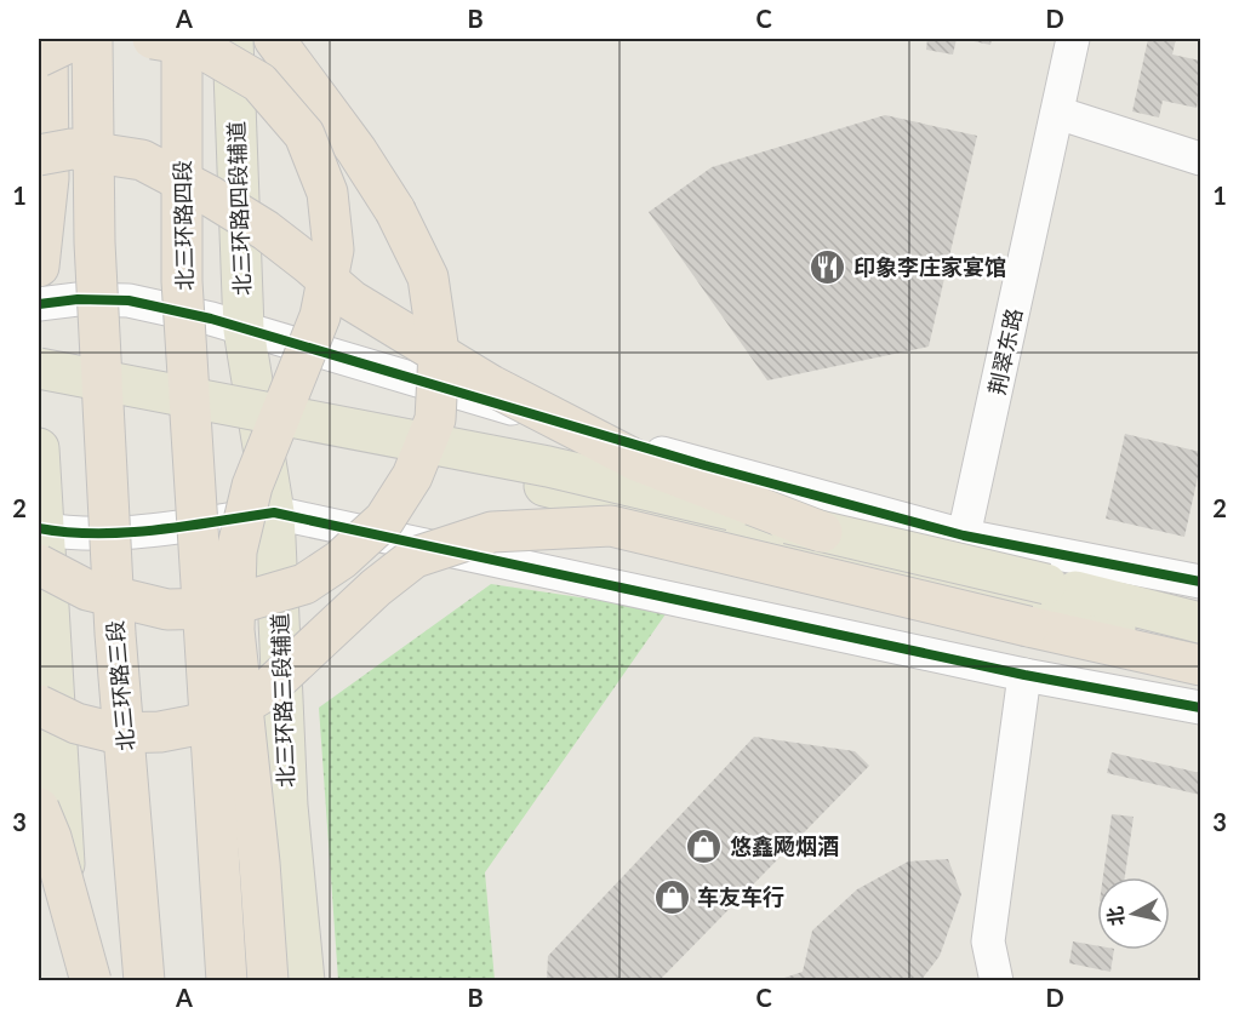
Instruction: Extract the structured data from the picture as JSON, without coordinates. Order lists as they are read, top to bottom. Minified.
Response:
{"streets":{"highway":["北三环路四段","北三环路三段"],"main road":["北三环路四段辅道","北三环路三段辅道"],"street":["荆翠东路"]},"crossings":[["北三环路四段辅道","北三环路三段辅道"]],"places":{"restaurant":["印象李庄家宴馆"],"shop":["悠鑫飏烟酒","车友车行"]},"north":"left","grid":{"columns":["A","B","C","D"],"rows":["1","2","3"]}}
